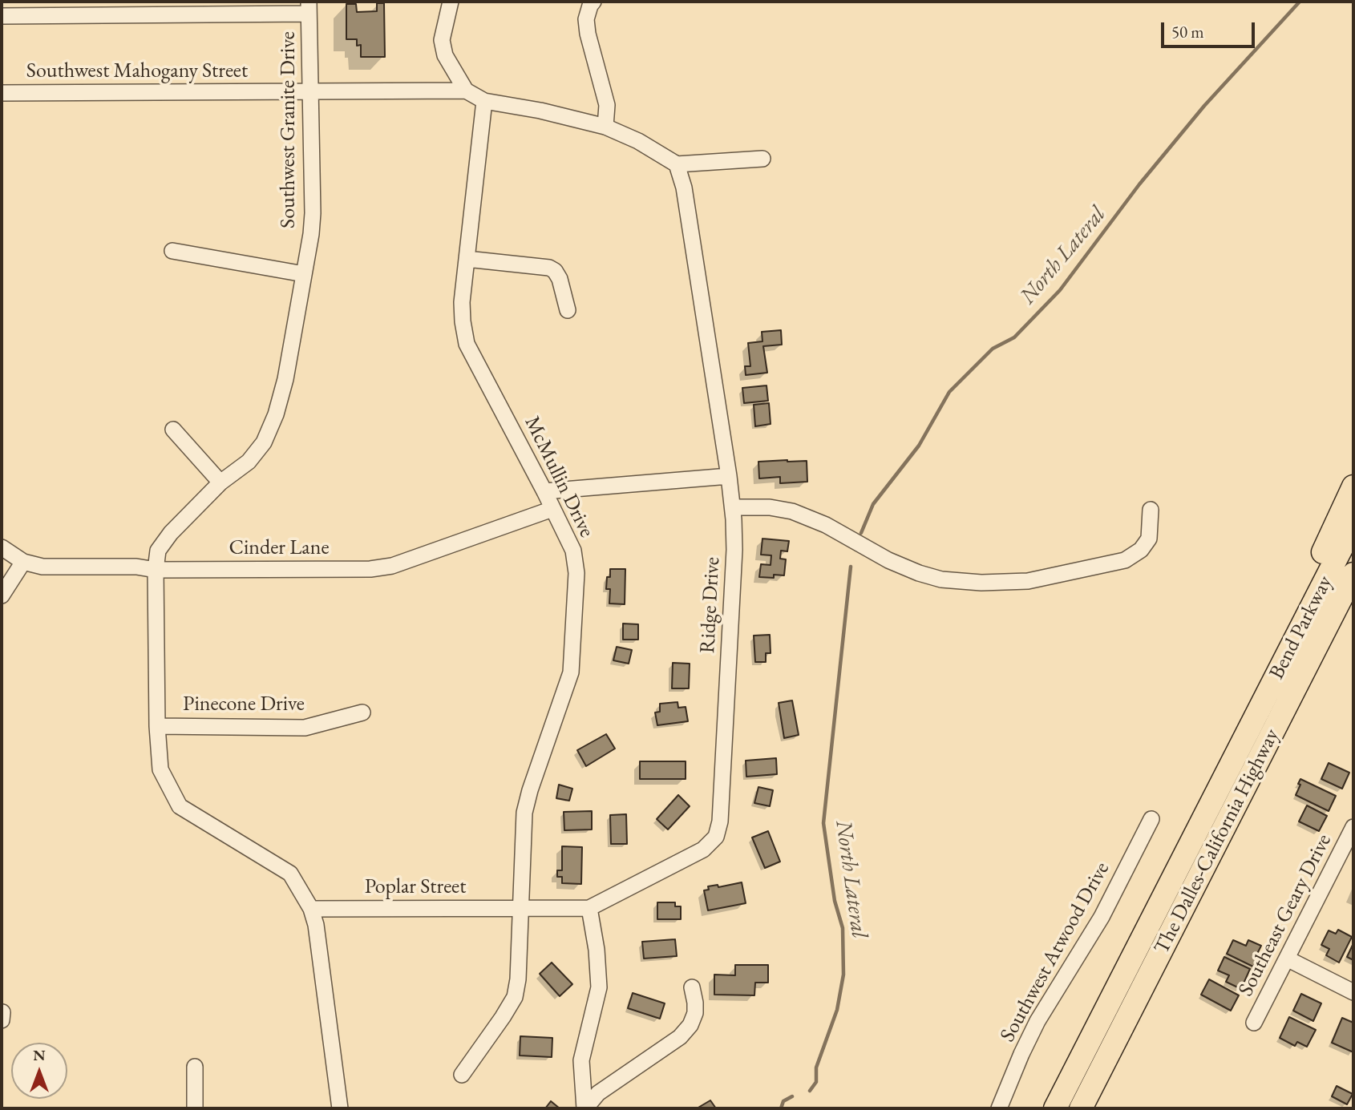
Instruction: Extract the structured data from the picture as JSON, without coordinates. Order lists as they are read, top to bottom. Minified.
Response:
{"streets":{"highway":["Bend Parkway","The Dalles-California Highway"],"street":["Southwest Mahogany Street","Southwest Granite Drive","McMullin Drive","Cinder Lane","Ridge Drive","Pinecone Drive","Poplar Street","Southeast Geary Drive","Southwest Atwood Drive"]},"crossings":[["Southwest Mahogany Street","Southwest Granite Drive"],["Southwest Granite Drive","Cinder Lane"],["Southwest Granite Drive","Pinecone Drive"],["Southwest Granite Drive","Poplar Street"],["McMullin Drive","Cinder Lane"],["McMullin Drive","Ridge Drive"],["McMullin Drive","Poplar Street"],["Ridge Drive","Poplar Street"],["Bend Parkway","The Dalles-California Highway"]],"water":["North Lateral"],"scale_bar":"50 m","north":"top"}
